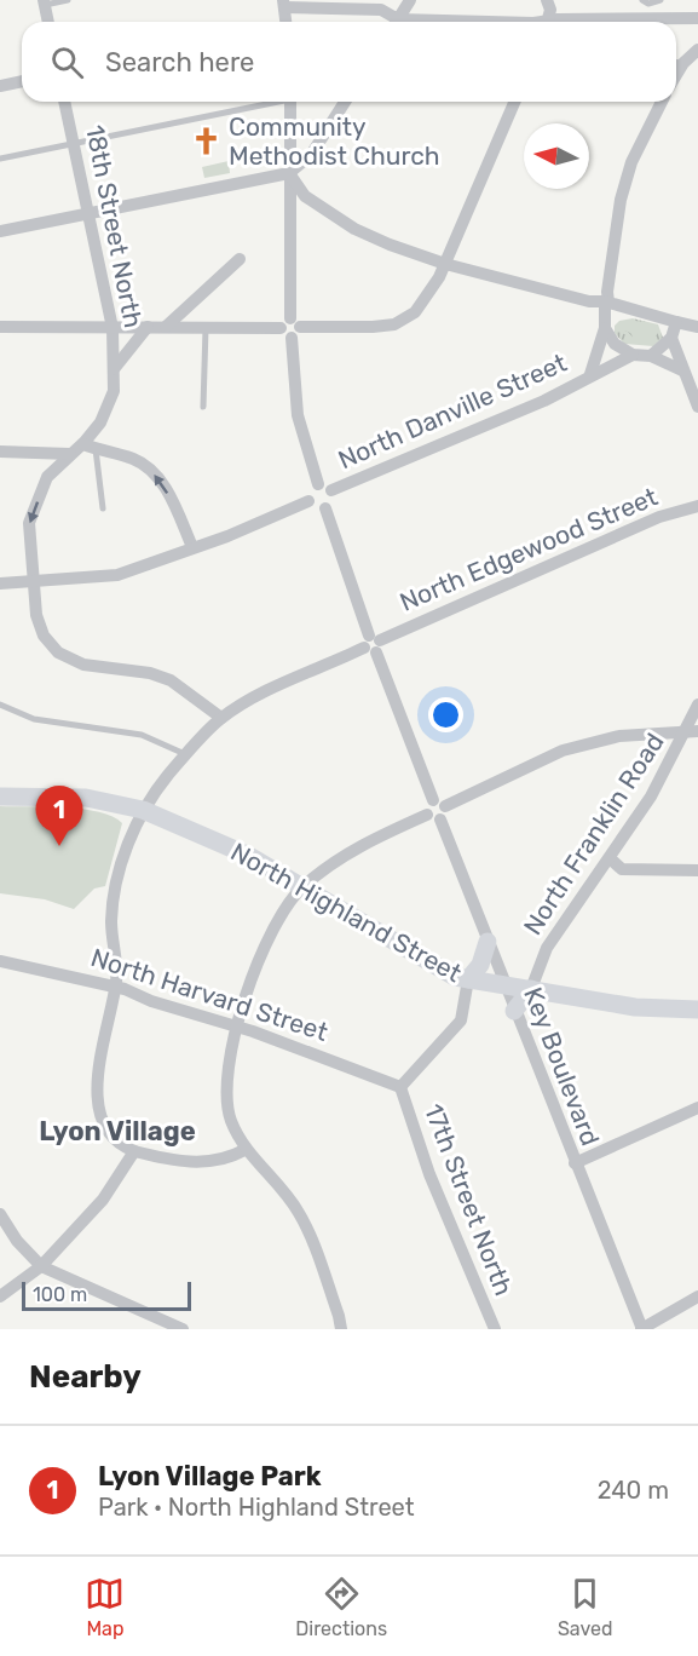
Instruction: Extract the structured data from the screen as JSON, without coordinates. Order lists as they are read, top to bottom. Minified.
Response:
{"streets":{"street":["18th Street North","North Danville Street","North Edgewood Street","North Franklin Road","North Highland Street","North Harvard Street","Key Boulevard","17th Street North"]},"crossings":[["18th Street North","North Edgewood Street"],["North Edgewood Street","North Highland Street"],["North Edgewood Street","North Harvard Street"],["North Franklin Road","North Highland Street"],["North Highland Street","Key Boulevard"],["North Highland Street","17th Street North"],["North Harvard Street","17th Street North"]],"districts":["Lyon Village"],"places":{"church":["Community Methodist Church"]},"scale_bar":"100 m","north":"left","page":{"search":"Search here","pins":"1","scale":"100 m","heading":"Nearby","list":[{"mark":"1","name":"Lyon Village Park","note":"Park · North Highland Street","value":"240 m"}],"nav":["Map","Directions","Saved"]}}
